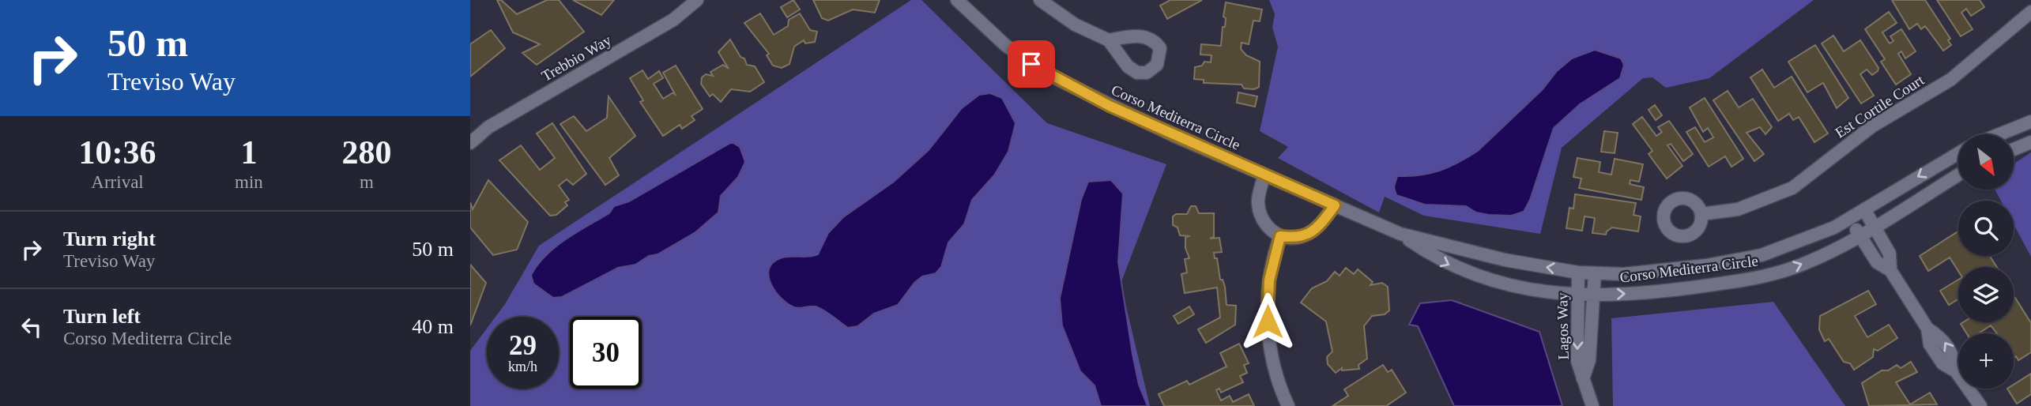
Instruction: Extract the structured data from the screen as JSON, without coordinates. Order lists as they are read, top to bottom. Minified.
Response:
{"streets":{"street":["Trebbio Way","Est Cortile Court","Corso Mediterra Circle","Lagos Way"]},"crossings":[["Corso Mediterra Circle","Lagos Way"]],"north":"bottom right","page":{"turn":["50 m","Treviso Way"],"eta":["10:36","Arrival","1","min","280","m"],"map_buttons":"+","list":[{"name":"Turn right","note":"Treviso Way","value":"50 m"},{"name":"Turn left","note":"Corso Mediterra Circle","value":"40 m"}],"speed":"29 km/h","limit":"30"}}
